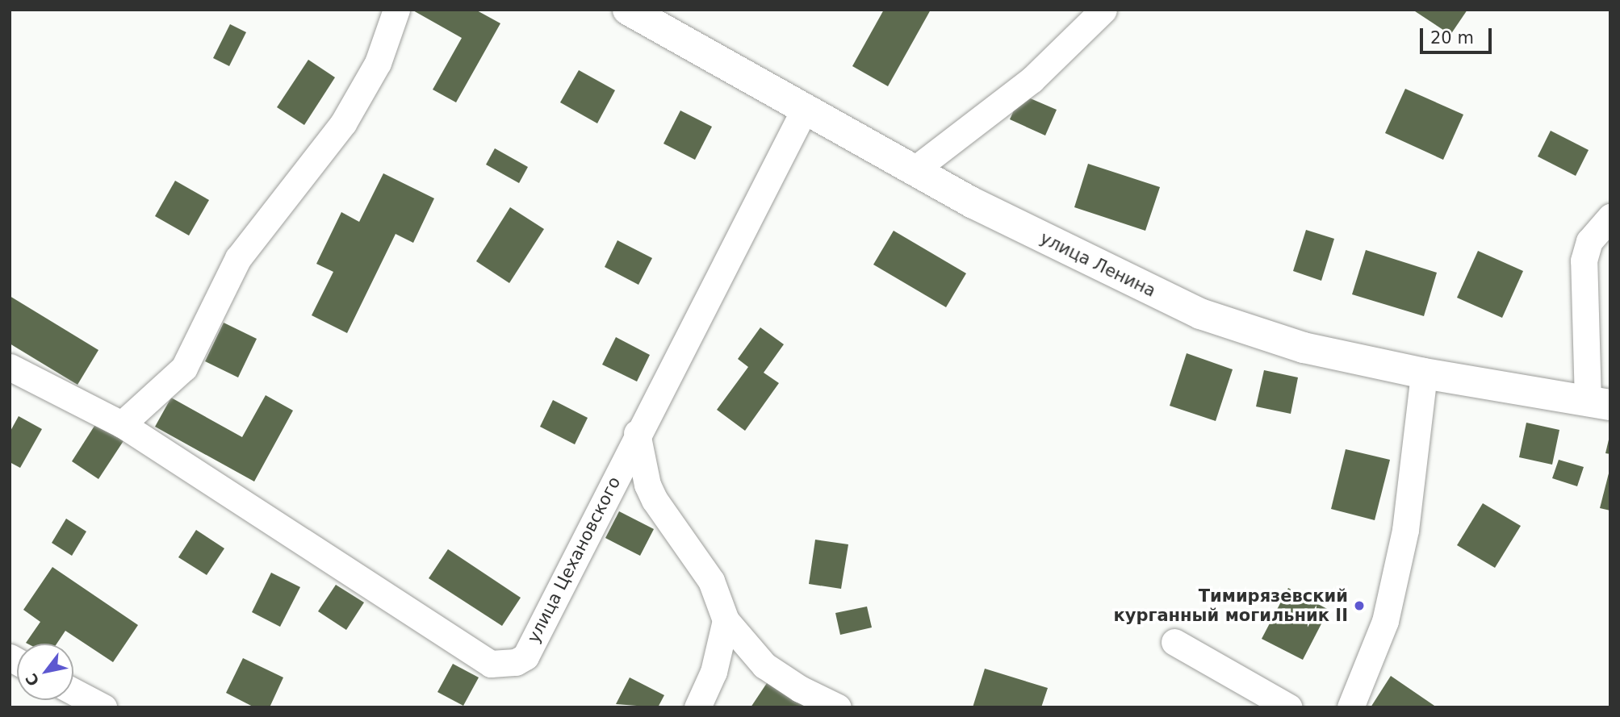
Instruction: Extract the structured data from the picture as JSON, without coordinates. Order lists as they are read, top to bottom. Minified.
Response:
{"streets":{"street":["улица Ленина","улица Цехановского"]},"crossings":[["улица Ленина","улица Цехановского"]],"places":["Тимирязевский курганный могильник II"],"scale_bar":"20 m","north":"bottom left"}
